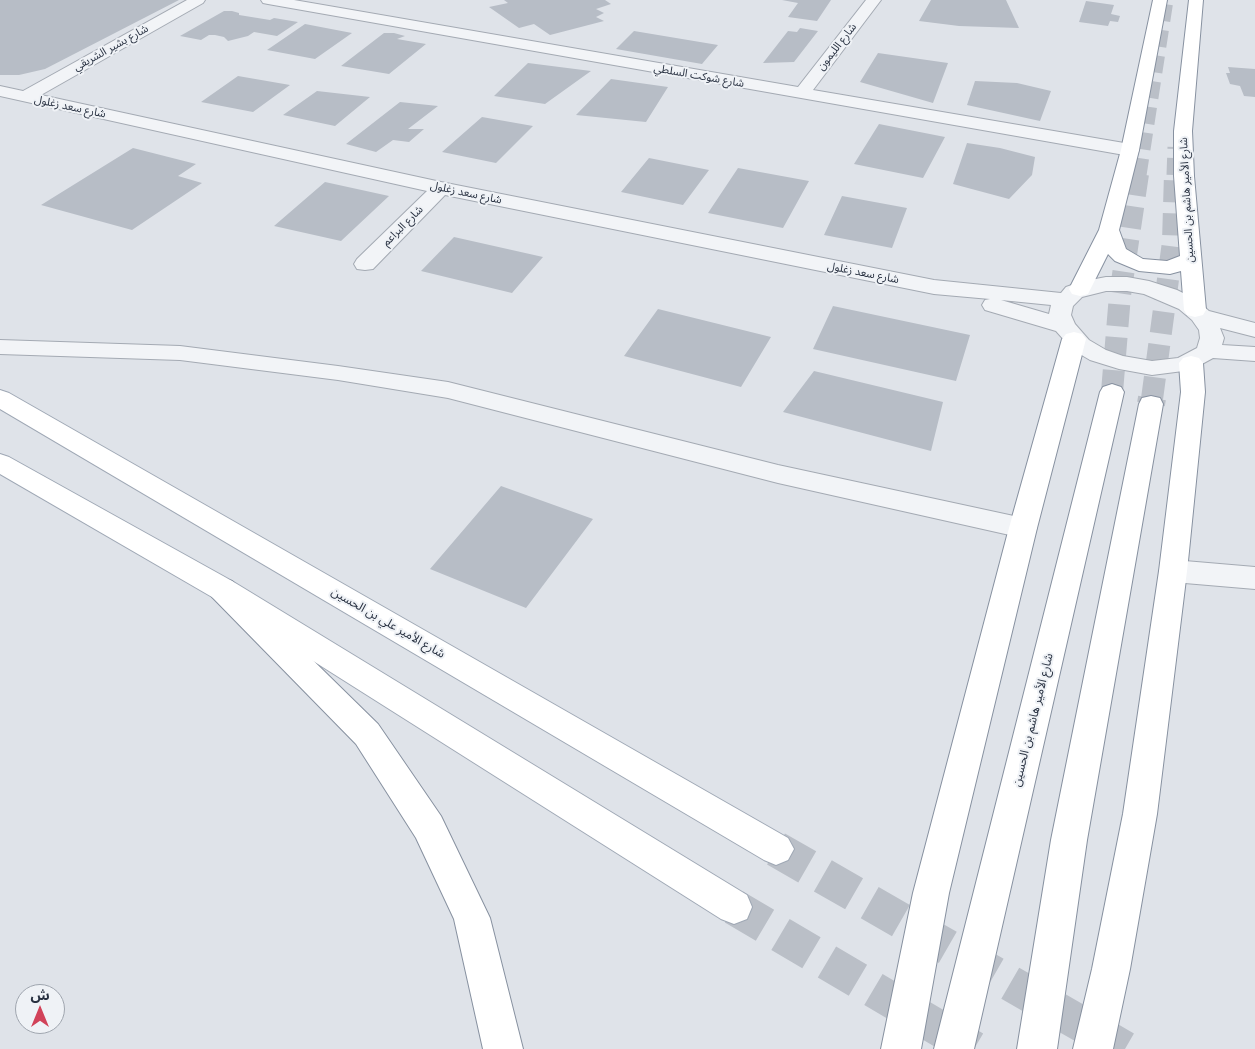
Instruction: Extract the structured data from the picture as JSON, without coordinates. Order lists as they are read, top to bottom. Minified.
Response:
{"streets":{"main road":["شارع الأمير هاشم بن الحسين","شارع الأمير علي بن الحسين"],"street":["شارع الليمون","شارع بشير الشريقي","شارع شوكت السلطي","شارع سعد زغلول","شارع البراعم"]},"crossings":[["شارع الليمون","شارع شوكت السلطي"],["شارع بشير الشريقي","شارع سعد زغلول"],["شارع سعد زغلول","شارع الأمير هاشم بن الحسين"],["شارع سعد زغلول","شارع البراعم"]],"north":"top"}
